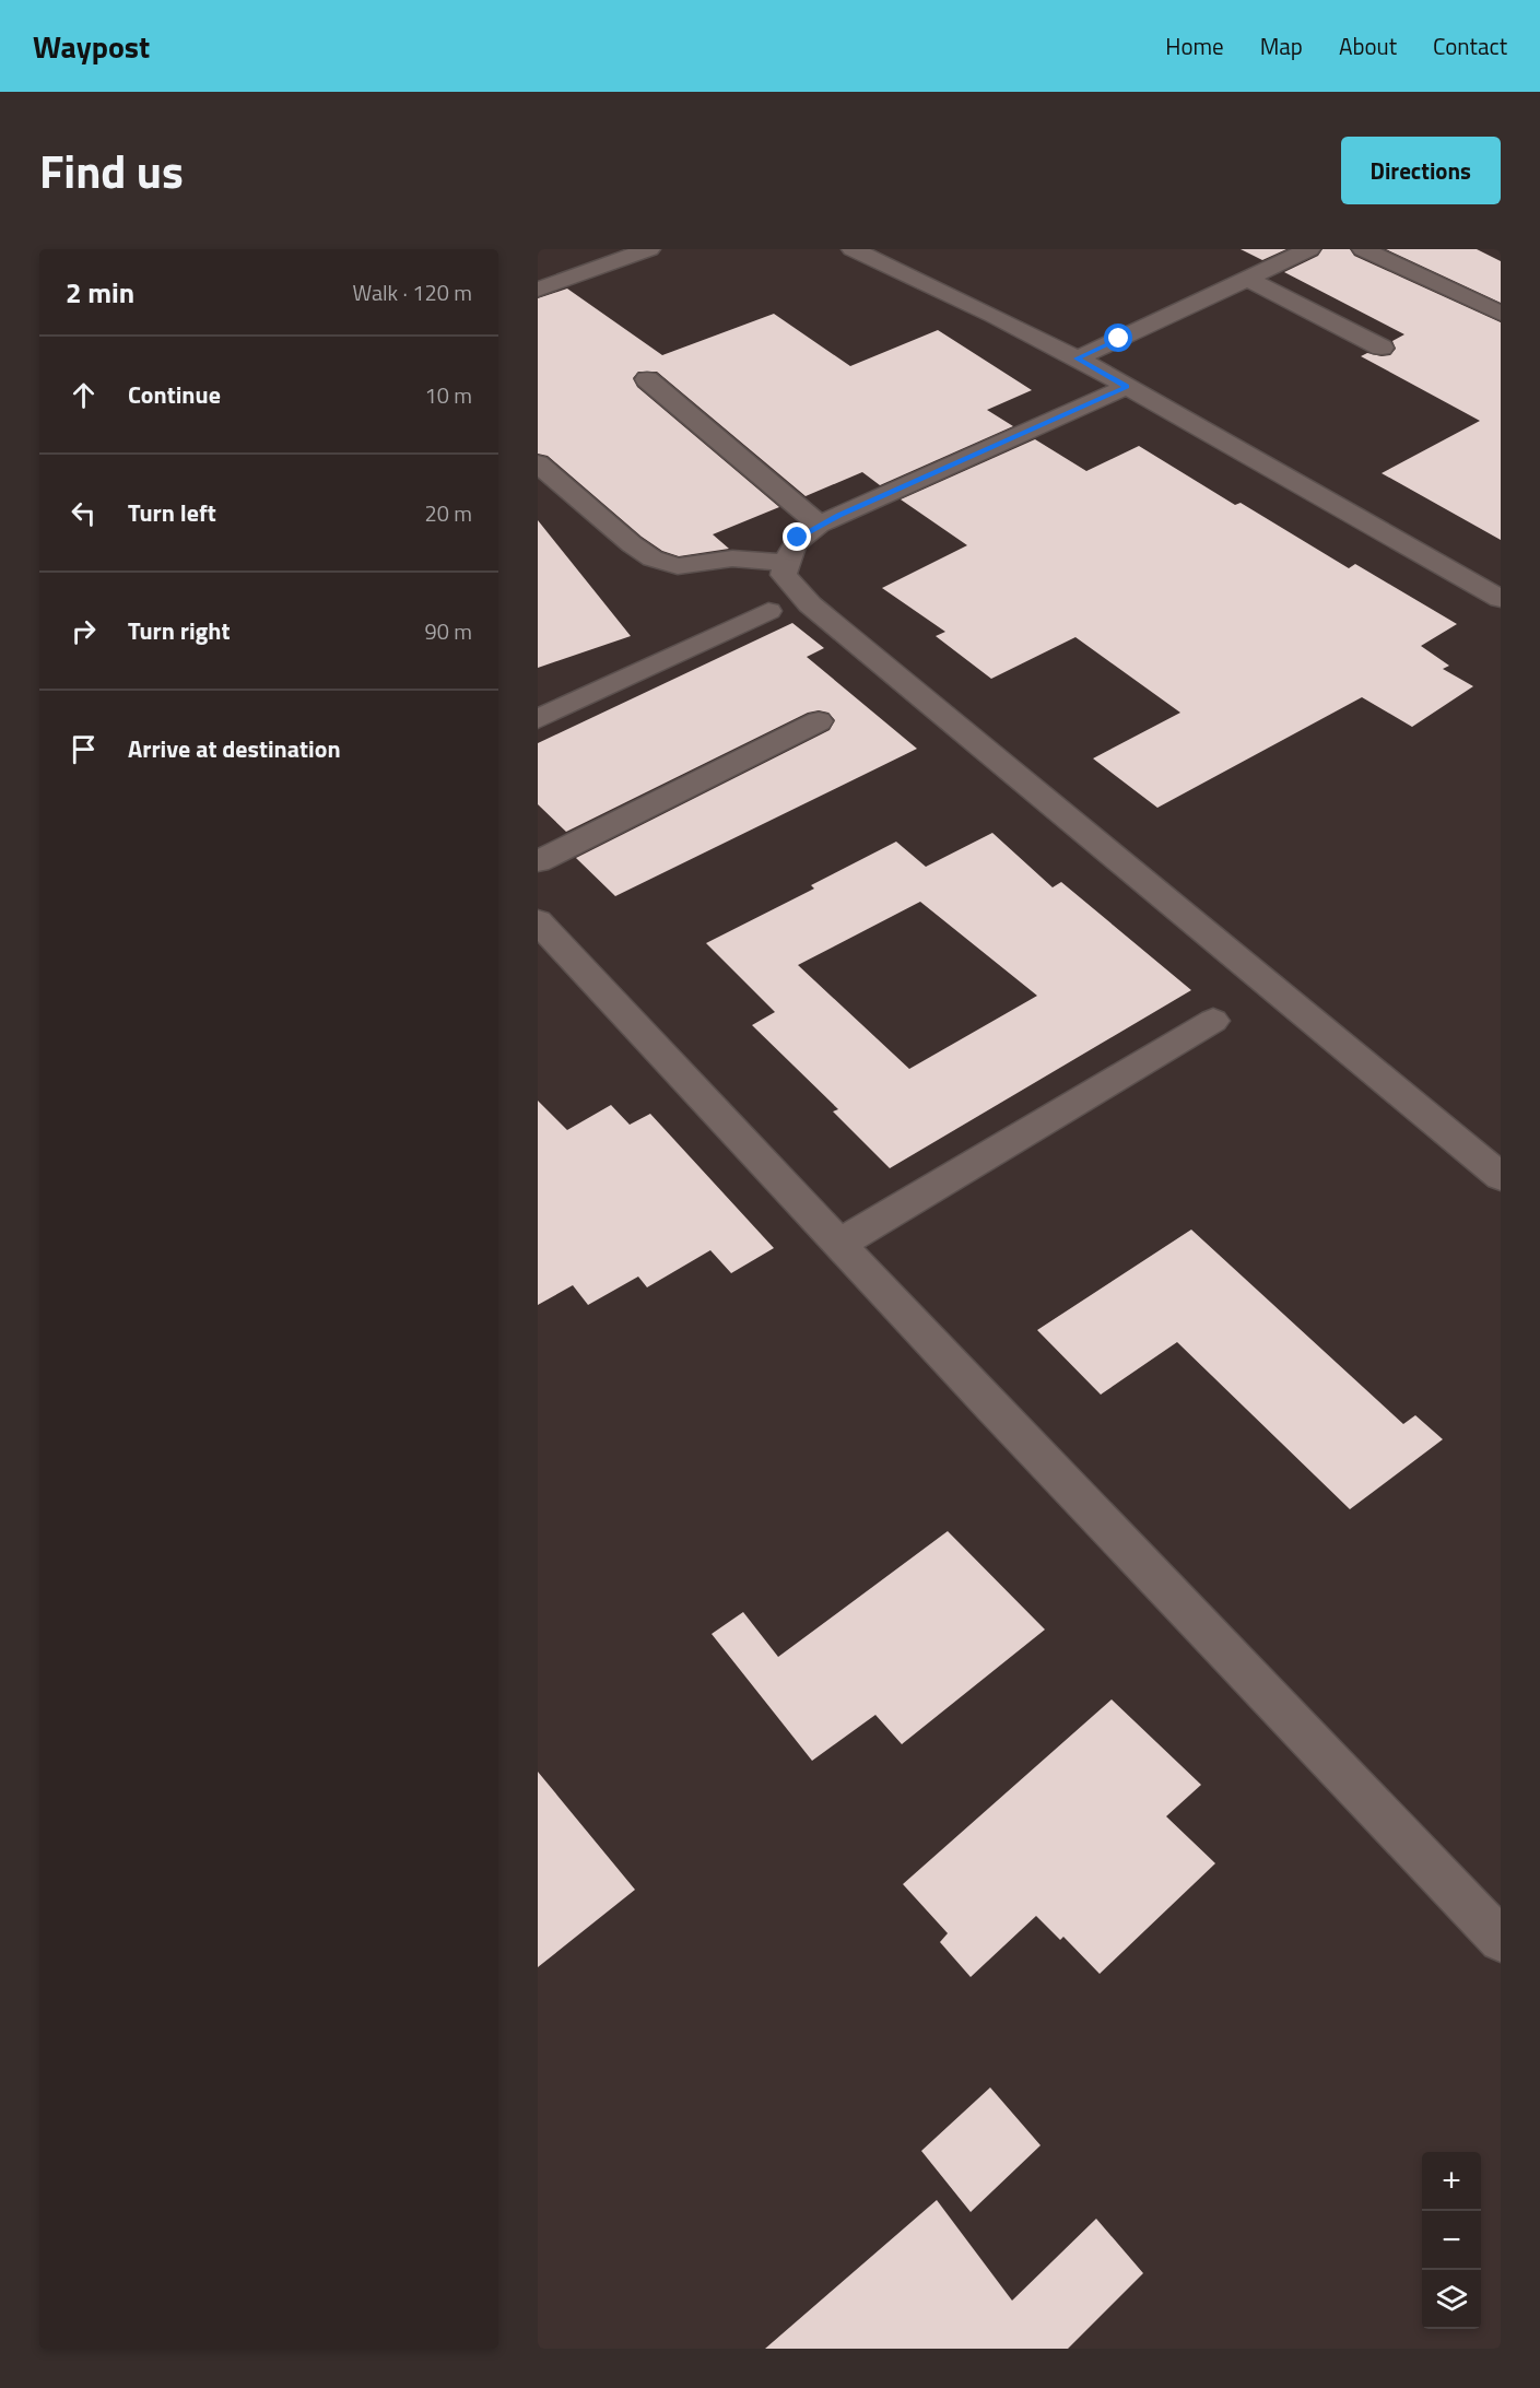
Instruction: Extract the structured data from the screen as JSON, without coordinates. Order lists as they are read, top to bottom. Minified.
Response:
{"page":{"header":"Waypost","nav":["Home","Map","About","Contact"],"title":"Find us","buttons":"Directions","heading":["2 min","Walk · 120 m"],"list":[["Continue","10 m"],["Turn left","20 m"],["Turn right","90 m"],"Arrive at destination"],"map_buttons":["+","−"]}}
